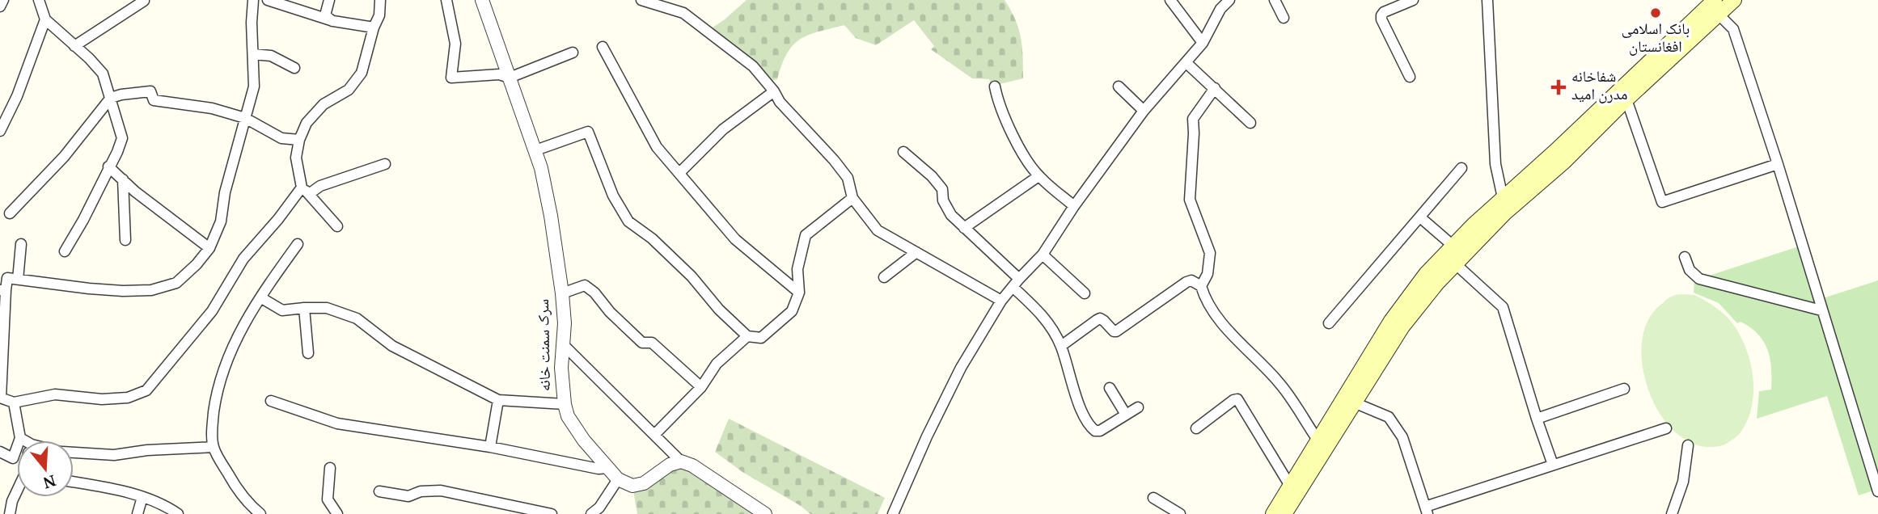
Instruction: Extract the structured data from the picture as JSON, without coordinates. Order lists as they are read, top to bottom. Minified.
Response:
{"streets":{"street":["سرک سمنت خانه"]},"places":{"other":["بانک اسلامی افغانستان"],"health":["شفاخانه مدرن امید"]},"north":"bottom"}
